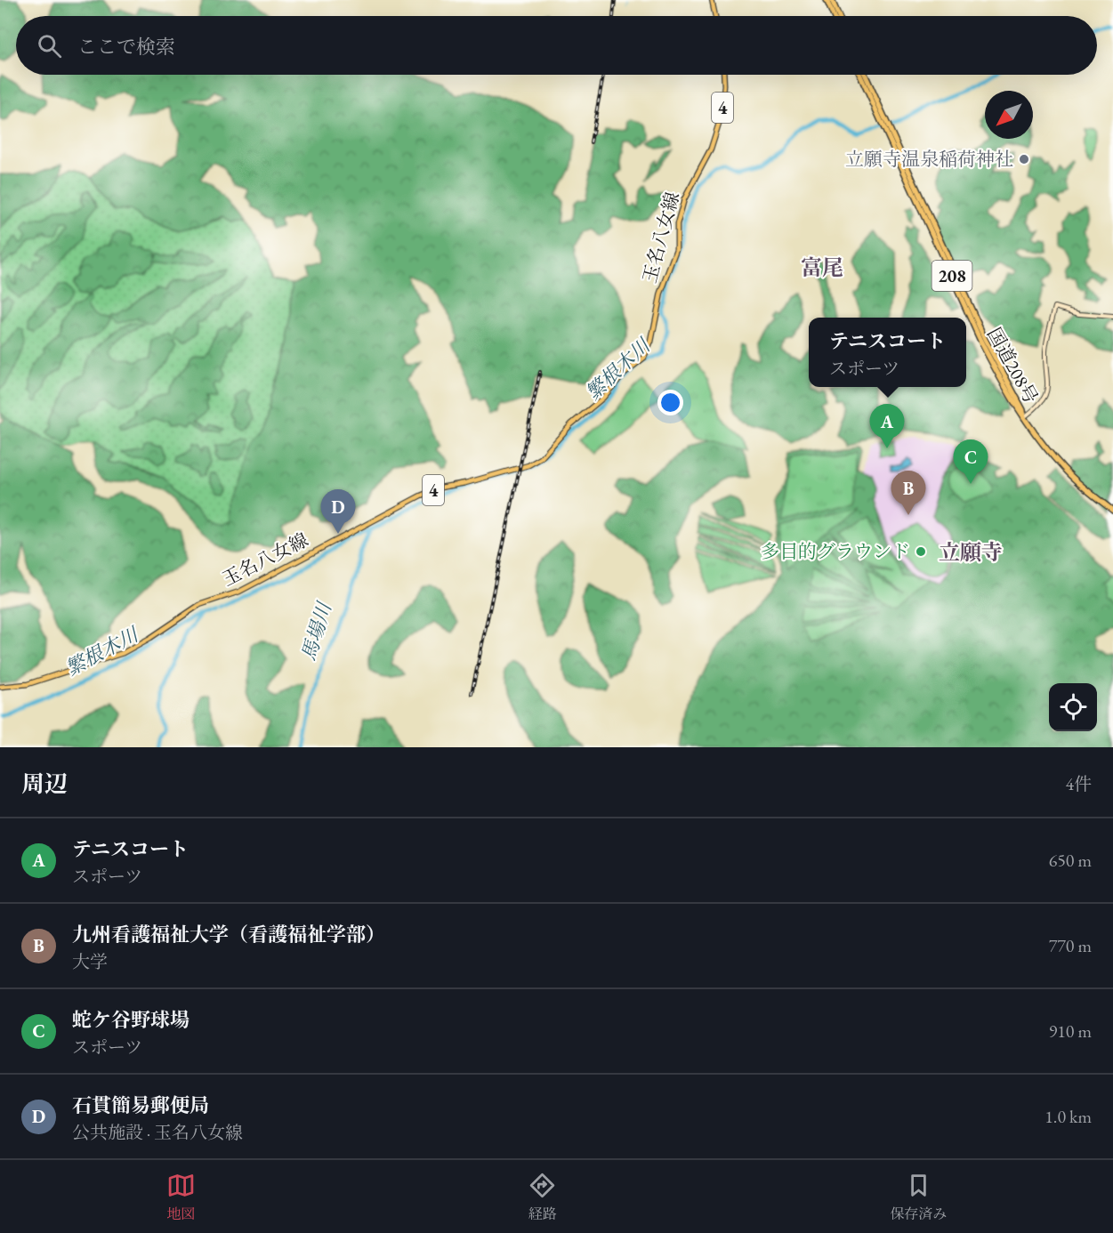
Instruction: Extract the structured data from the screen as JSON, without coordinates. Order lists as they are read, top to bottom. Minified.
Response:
{"streets":{"highway":["208","国道208号"],"main road":["4","玉名八女線"]},"districts":["富尾","立願寺"],"water":["繁根木川","馬場川"],"places":["立願寺温泉稲荷神社","多目的グラウンド"],"north":"bottom left","page":{"search":"ここで検索","popup":["テニスコート","スポーツ"],"pins":["A","C","B","D"],"heading":["周辺","4件"],"list":[{"mark":"A","name":"テニスコート","note":"スポーツ","value":"650 m"},{"mark":"B","name":"九州看護福祉大学（看護福祉学部）","note":"大学","value":"770 m"},{"mark":"C","name":"蛇ケ谷野球場","note":"スポーツ","value":"910 m"},{"mark":"D","name":"石貫簡易郵便局","note":"公共施設 · 玉名八女線","value":"1.0 km"}],"nav":["地図","経路","保存済み"]}}
